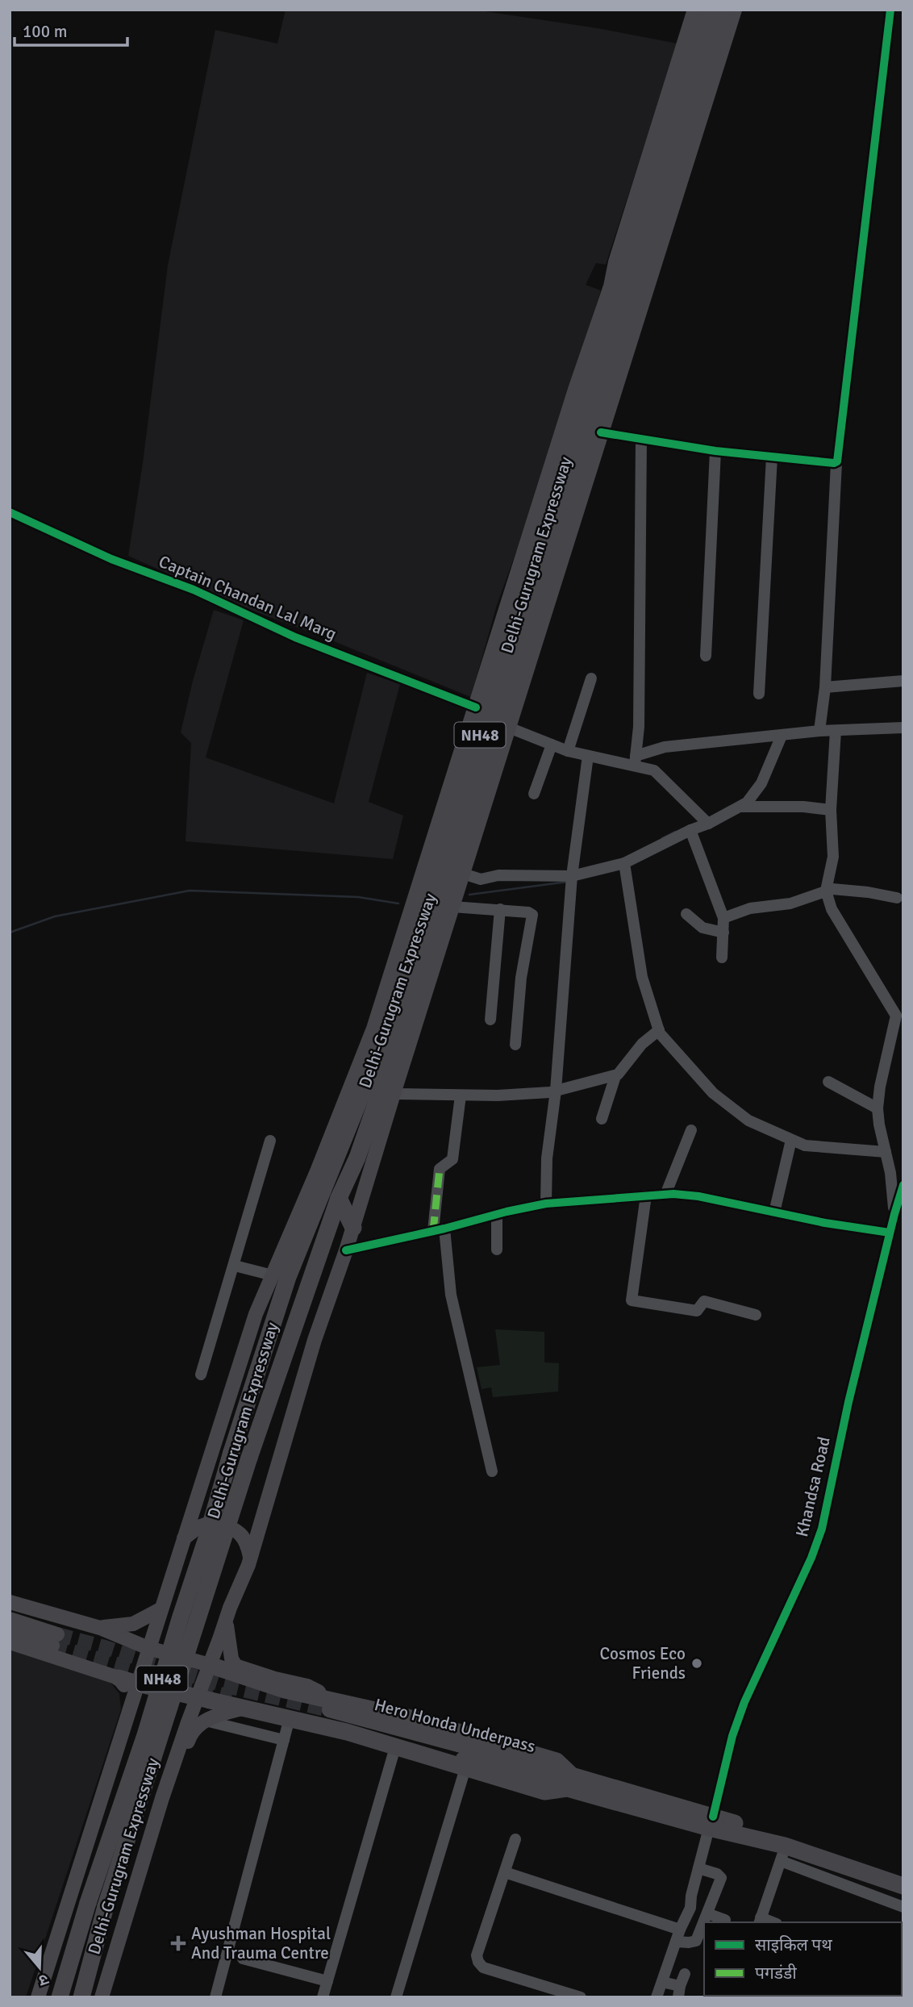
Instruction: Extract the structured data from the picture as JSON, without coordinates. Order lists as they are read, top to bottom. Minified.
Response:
{"streets":{"highway":["Delhi-Gurugram Expressway","NH48"],"main road":["Hero Honda Underpass"],"street":["Captain Chandan Lal Marg","Khandsa Road"]},"places":{"other":["Cosmos Eco Friends"],"health":["Ayushman Hospital And Trauma Centre"]},"legend":["साइकिल पथ","पगडंडी"],"scale_bar":"100 m","north":"bottom"}
